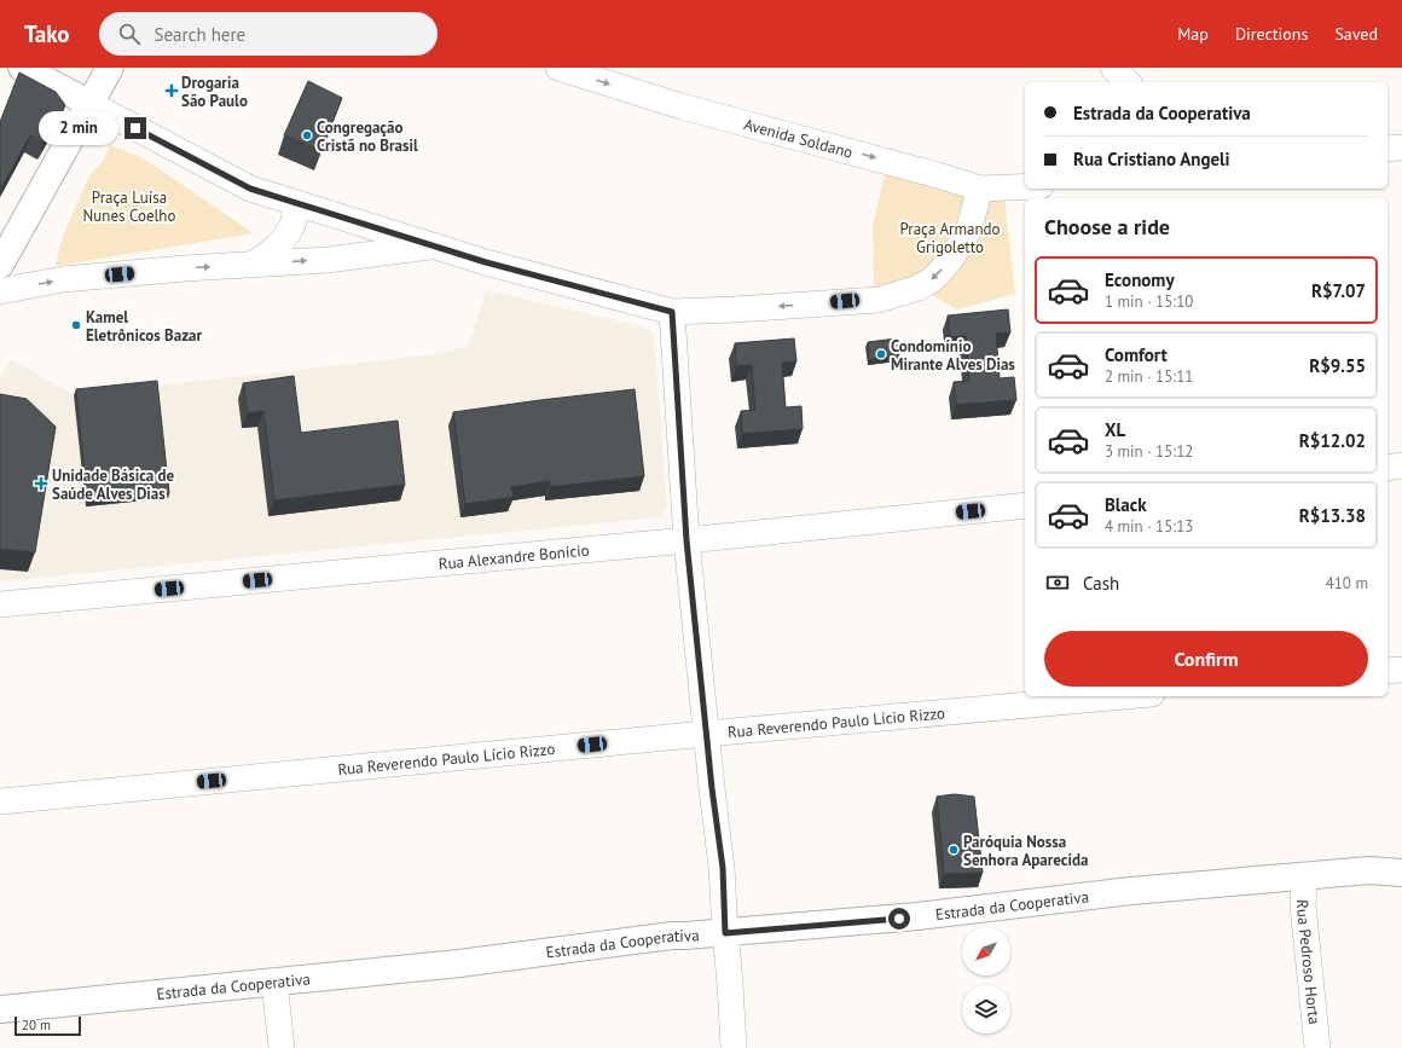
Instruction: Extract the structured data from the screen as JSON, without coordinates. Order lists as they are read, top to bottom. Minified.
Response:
{"streets":{"street":["Avenida Soldano","Rua Alexandre Bonício","Rua Reverendo Paulo Lício Rizzo","Estrada da Cooperativa","Rua Pedroso Horta"]},"crossings":[["Estrada da Cooperativa","Rua Pedroso Horta"]],"parks":["Praça Luísa Nunes Coelho","Praça Armando Grigoletto"],"places":{"health":["Drogaria São Paulo","Unidade Básica de Saúde Alves Dias"],"other":["Congregação Cristã no Brasil","Kamel Eletrônicos Bazar","Condomínio Mirante Alves Dias","Paróquia Nossa Senhora Aparecida"]},"scale_bar":"20 m","north":"bottom left","page":{"header":"Tako","search":"Search here","nav":["Map","Directions","Saved"],"banner":["Estrada da Cooperativa","Rua Cristiano Angeli"],"bubble":"2 min","heading":"Choose a ride","list":[{"name":"Economy","note":"1 min · 15:10","value":"R$7.07"},{"name":"Comfort","note":"2 min · 15:11","value":"R$9.55"},{"name":"XL","note":"3 min · 15:12","value":"R$12.02"},{"name":"Black","note":"4 min · 15:13","value":"R$13.38"}],"pay":["Cash","410 m"],"buttons":"Confirm","scale":"20 m"}}
